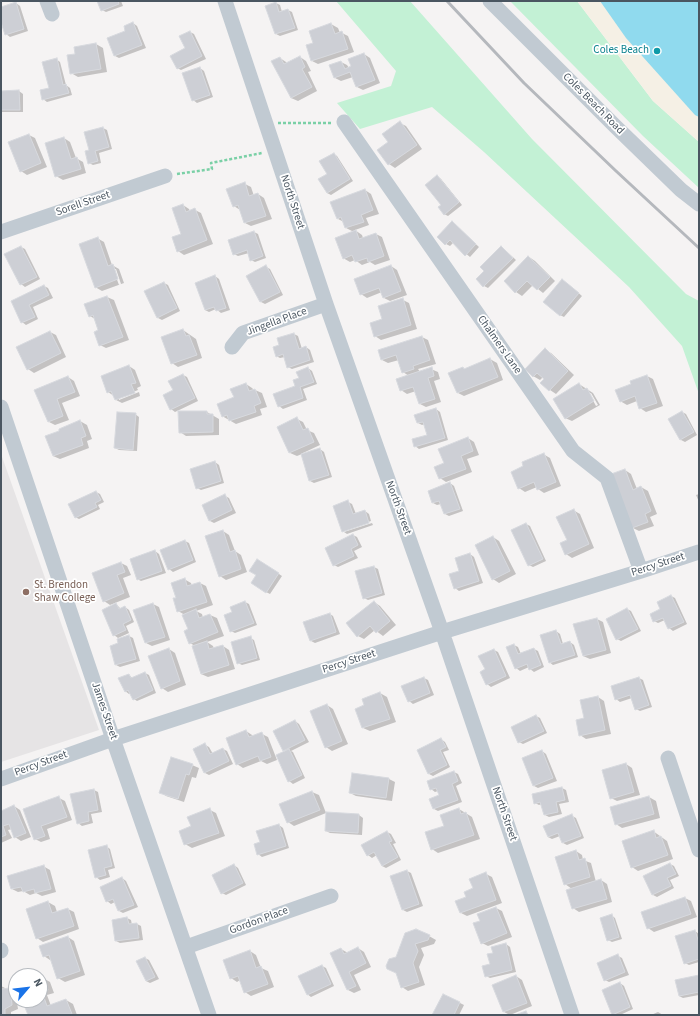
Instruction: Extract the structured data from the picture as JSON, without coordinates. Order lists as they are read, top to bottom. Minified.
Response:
{"streets":{"street":["Coles Beach Road","North Street","Sorell Street","Jingella Place","Chalmers Lane","Percy Street","James Street","Gordon Place"]},"crossings":[["North Street","Jingella Place"],["North Street","Percy Street"],["Chalmers Lane","Percy Street"],["Percy Street","James Street"],["James Street","Gordon Place"]],"places":["Coles Beach","St. Brendon Shaw College"],"north":"top right"}
